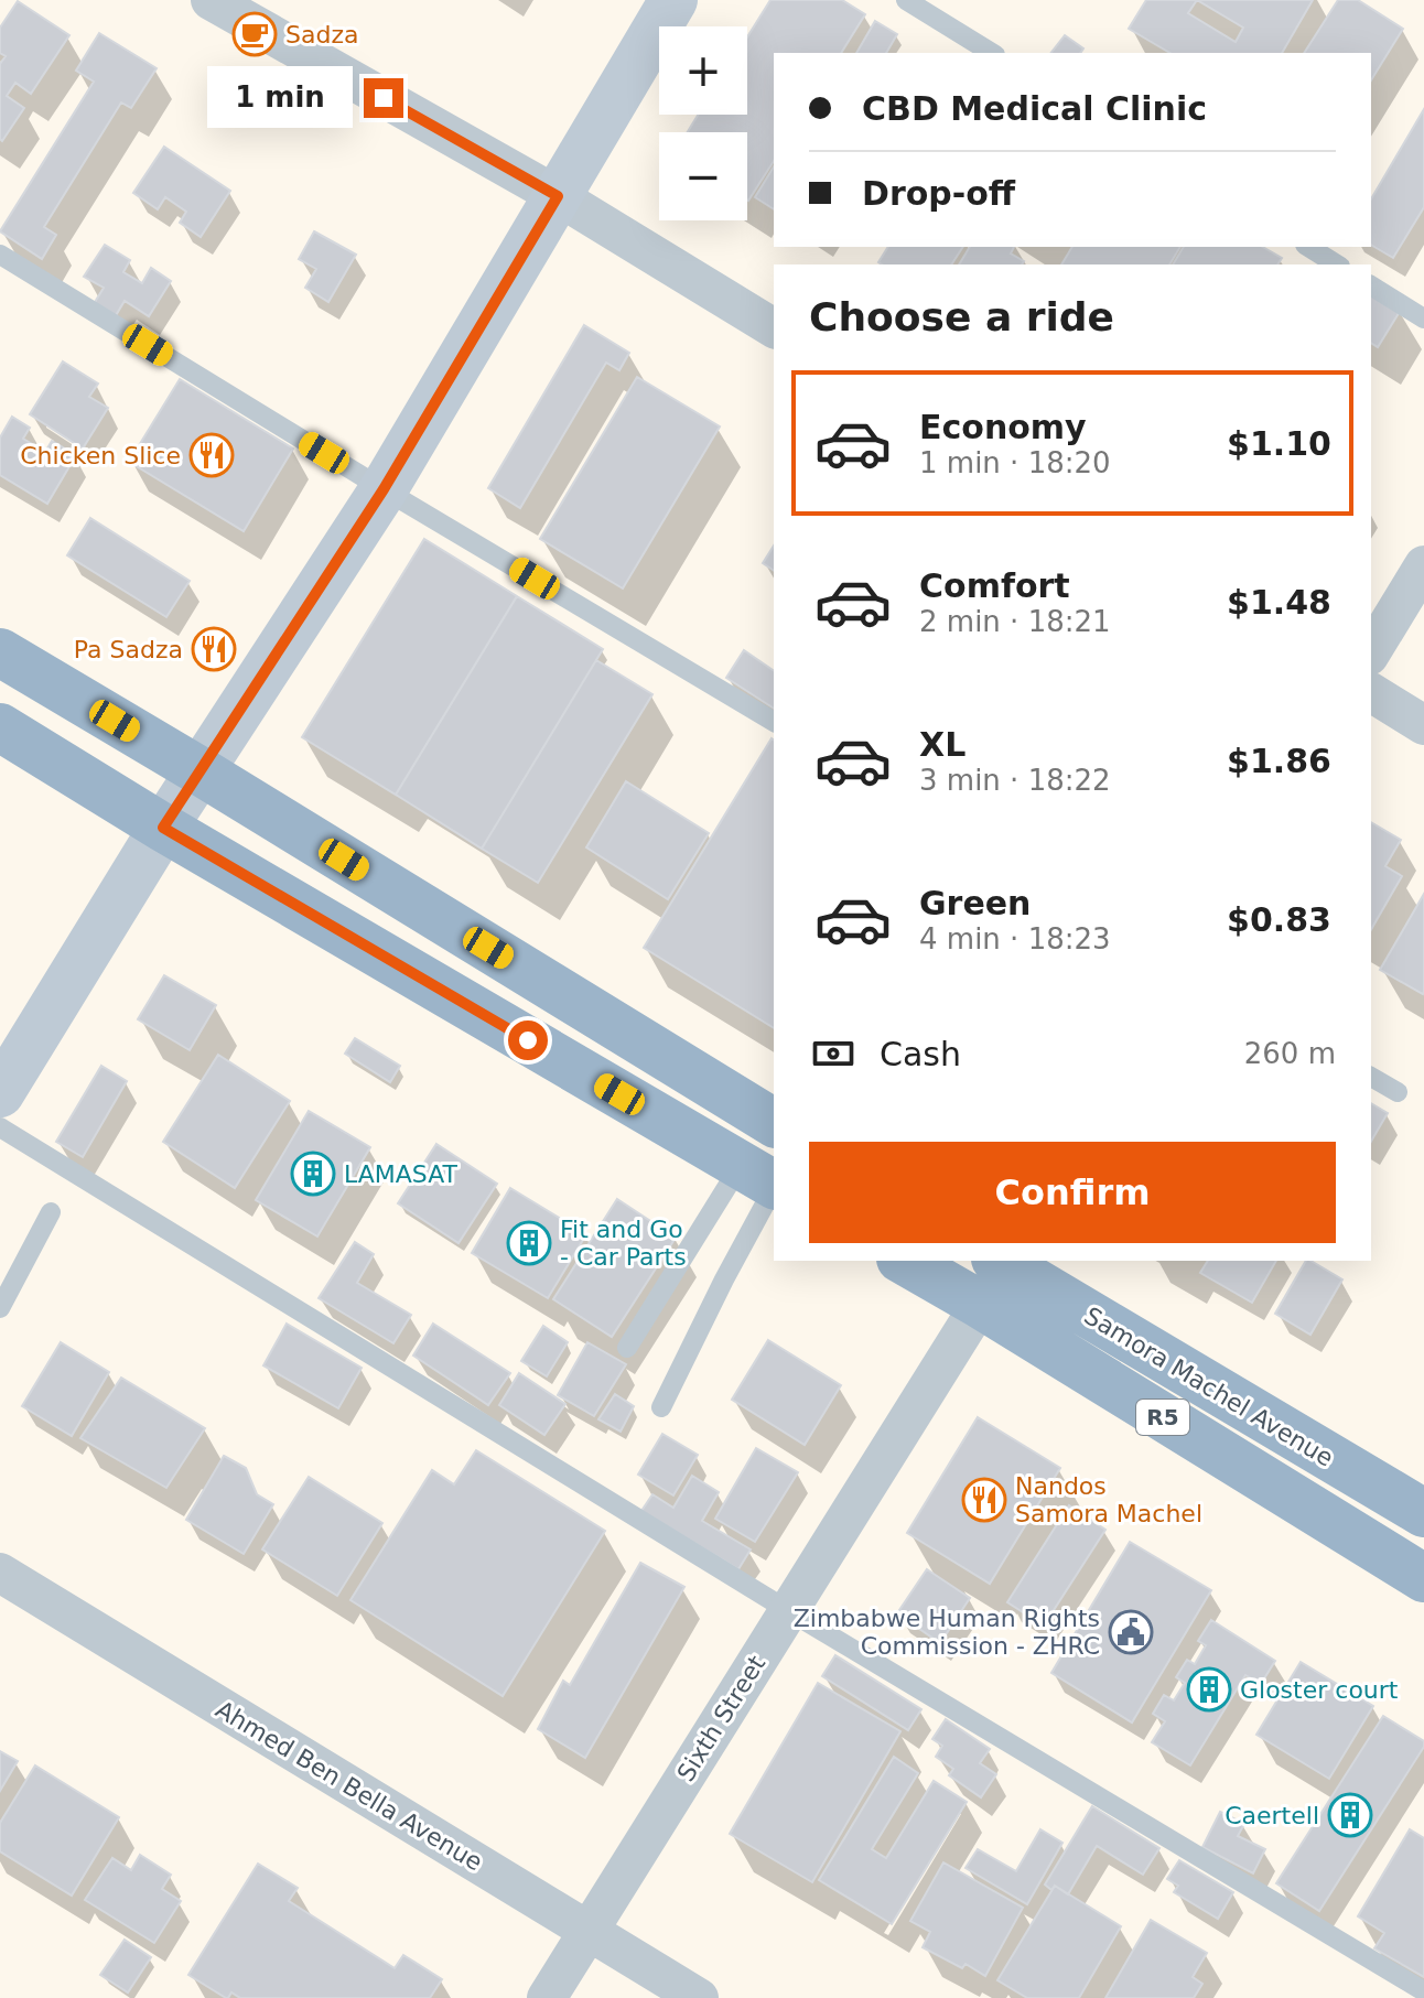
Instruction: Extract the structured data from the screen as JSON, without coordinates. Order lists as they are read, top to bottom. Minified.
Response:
{"streets":{"highway":["Samora Machel Avenue","R5"],"street":["Sixth Street","Ahmed Ben Bella Avenue"]},"crossings":[["Samora Machel Avenue","Sixth Street"],["Sixth Street","Ahmed Ben Bella Avenue"]],"places":{"cafe":["Sadza"],"restaurant":["Chicken Slice","Pa Sadza","Nandos Samora Machel"],"building":["LAMASAT","Fit and Go - Car Parts","Gloster court","Caertell"],"public building":["Zimbabwe Human Rights Commission - ZHRC"]},"page":{"map_buttons":["+","−"],"banner":["CBD Medical Clinic","Drop-off"],"bubble":"1 min","heading":"Choose a ride","list":[{"name":"Economy","note":"1 min · 18:20","value":"$1.10"},{"name":"Comfort","note":"2 min · 18:21","value":"$1.48"},{"name":"XL","note":"3 min · 18:22","value":"$1.86"},{"name":"Green","note":"4 min · 18:23","value":"$0.83"}],"pay":["Cash","260 m"],"buttons":"Confirm"}}
